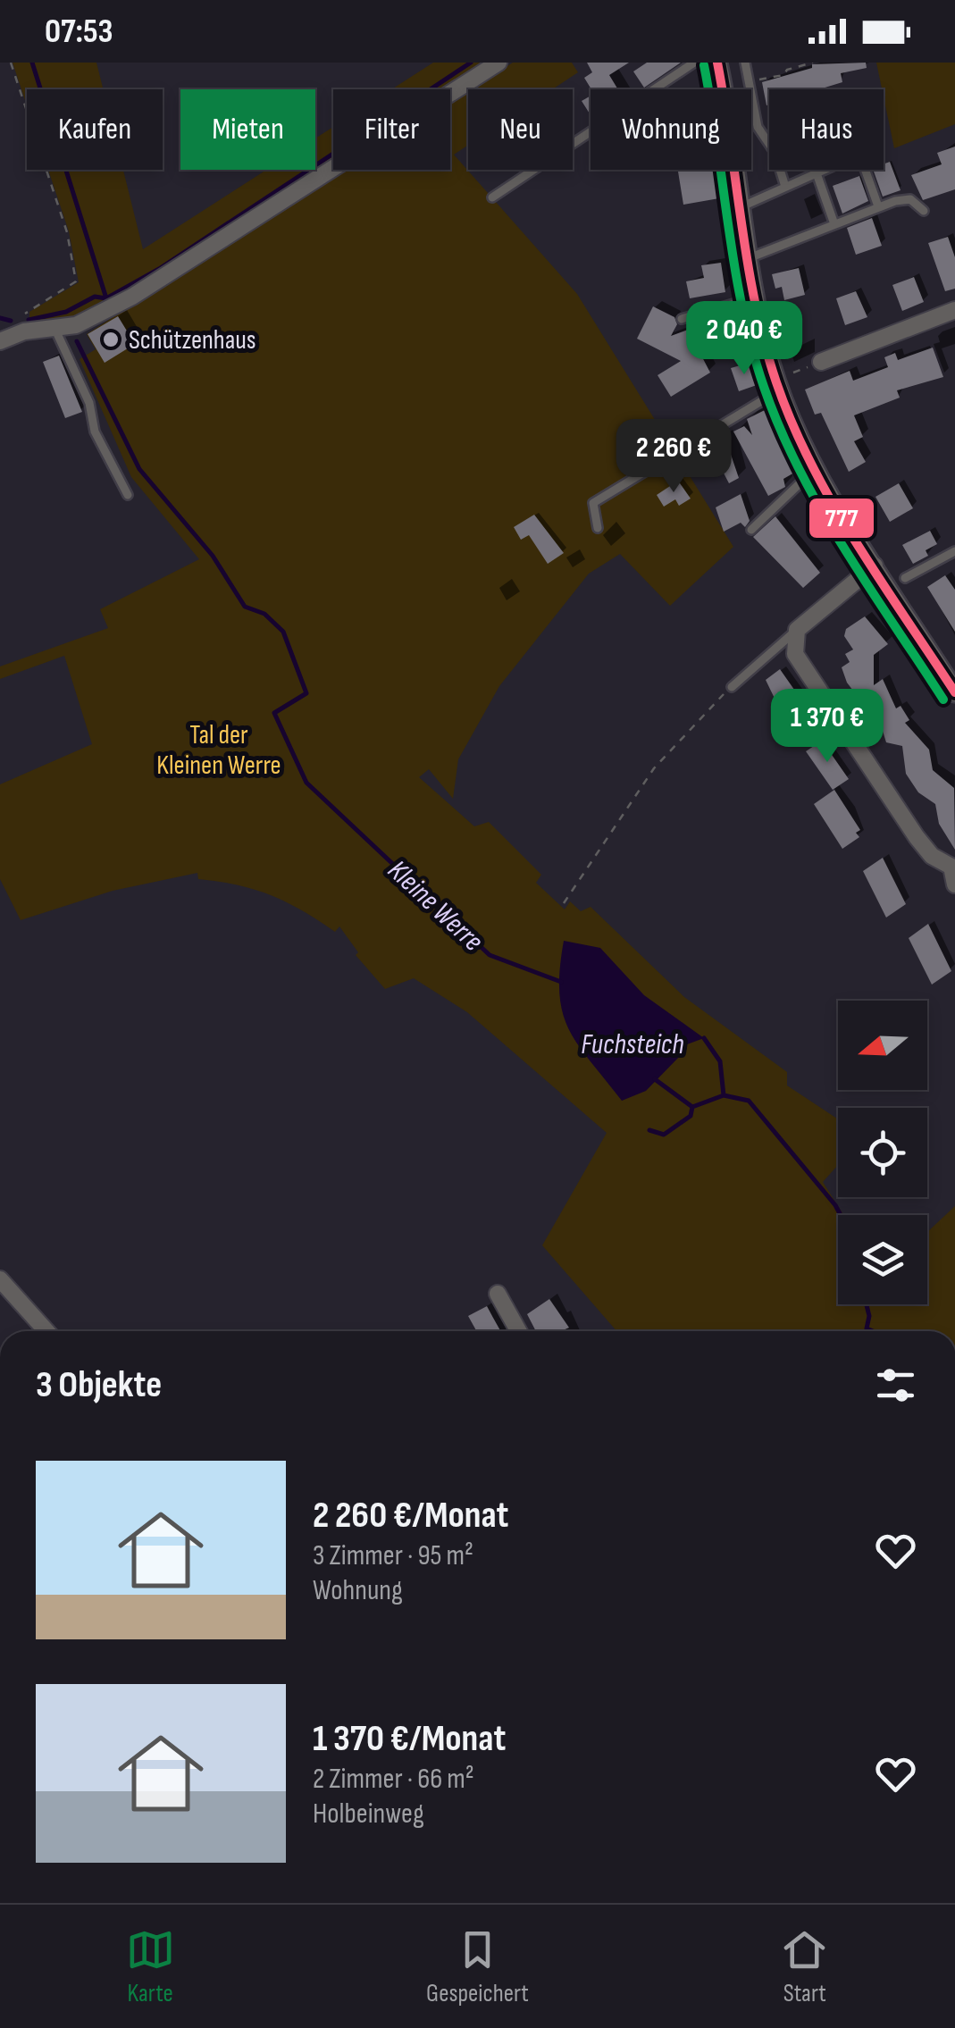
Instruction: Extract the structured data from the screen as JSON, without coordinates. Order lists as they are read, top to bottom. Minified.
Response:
{"water":["Kleine Werre","Fuchsteich"],"parks":["Tal der Kleinen Werre"],"places":["Schützenhaus"],"lines":["transit line 777"],"north":"left","page":{"status":"07:53","chip":["Kaufen","Mieten","Filter","Neu","Wohnung","Haus"],"price":["2 040 €","2 260 €","1 370 €"],"heading":"3 Objekte","list":[{"name":"2 260 €/Monat","note":"3 Zimmer · 95 m² · Wohnung"},{"name":"1 370 €/Monat","note":"2 Zimmer · 66 m² · Holbeinweg"}],"tabs":["Karte","Gespeichert","Start"]}}
